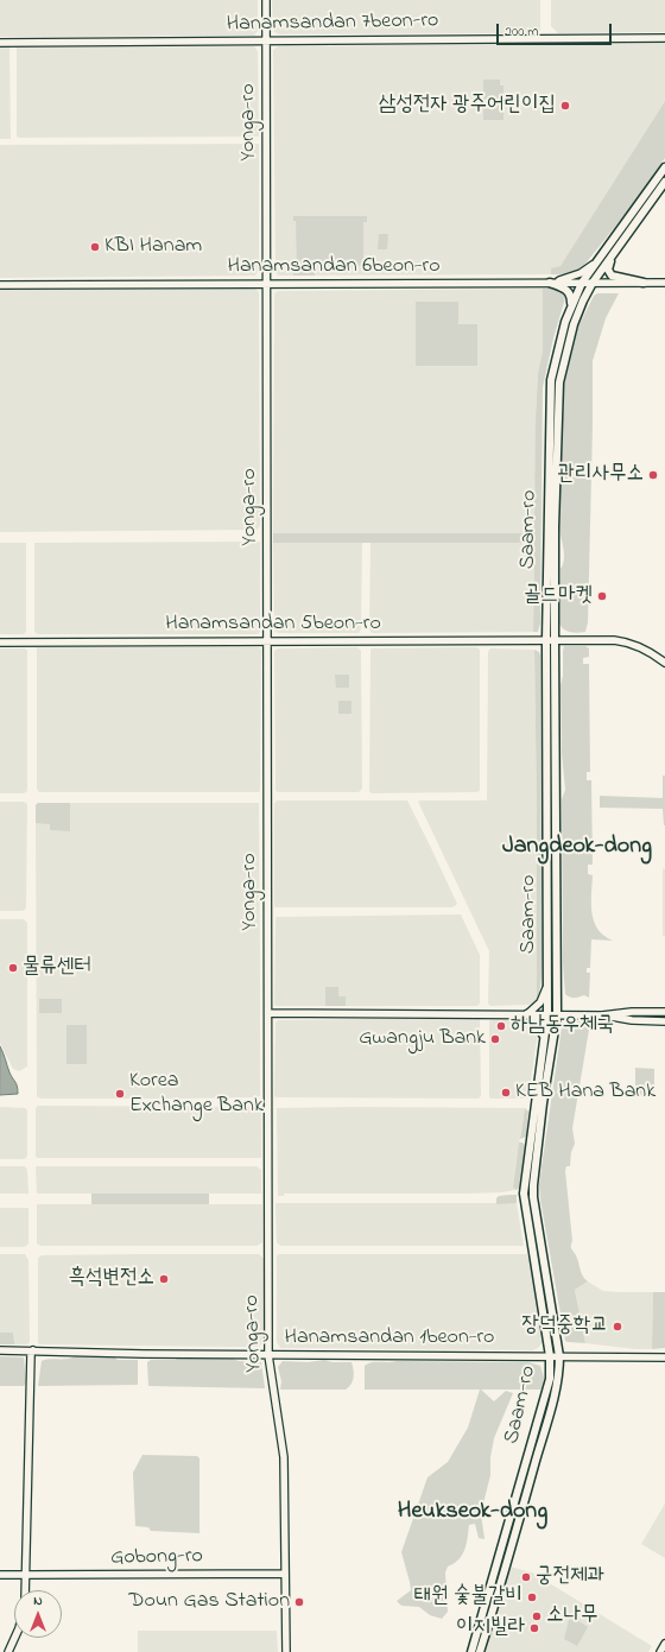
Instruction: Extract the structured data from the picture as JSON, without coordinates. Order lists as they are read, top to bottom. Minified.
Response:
{"streets":{"main road":["Saam-ro"],"street":["Hanamsandan 7beon-ro","Yonga-ro","Hanamsandan 6beon-ro","Hanamsandan 5beon-ro","Hanamsandan 1beon-ro","Gobong-ro"]},"crossings":[["Hanamsandan 7beon-ro","Yonga-ro"],["Yonga-ro","Hanamsandan 6beon-ro"],["Yonga-ro","Hanamsandan 5beon-ro"],["Yonga-ro","Hanamsandan 1beon-ro"],["Yonga-ro","Gobong-ro"],["Hanamsandan 6beon-ro","Saam-ro"],["Saam-ro","Hanamsandan 5beon-ro"],["Saam-ro","Hanamsandan 1beon-ro"]],"districts":["Jangdeok-dong","Heukseok-dong"],"places":["삼성전자 광주어린이집","KBI Hanam","관리사무소","골드마켓","물류센터","하남동우체국","Gwangju Bank","KEB Hana Bank","Korea Exchange Bank","흑석변전소","장덕중학교","궁전제과","태원 숯불갈비","Doun Gas Station","소나무","이지빌라"],"scale_bar":"200 m","north":"top"}
